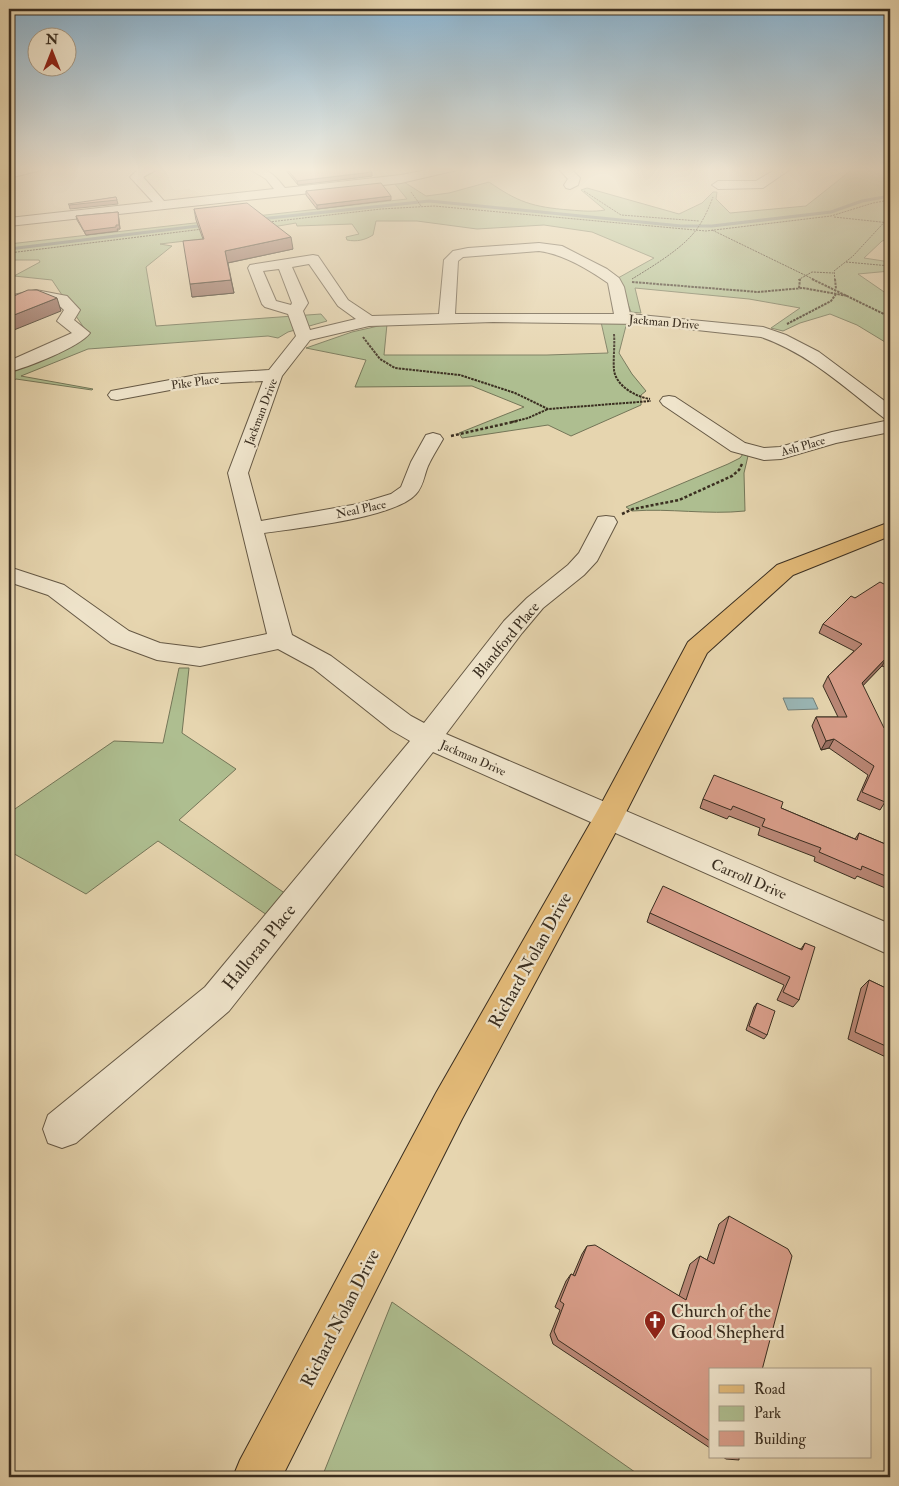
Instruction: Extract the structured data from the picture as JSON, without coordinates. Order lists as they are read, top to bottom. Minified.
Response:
{"streets":{"main road":["Richard Nolan Drive"],"street":["Jackman Drive","Pike Place","Ash Place","Neal Place","Blandford Place","Carroll Drive","Halloran Place"]},"crossings":[["Jackman Drive","Pike Place"],["Jackman Drive","Neal Place"],["Jackman Drive","Blandford Place"],["Jackman Drive","Carroll Drive"],["Jackman Drive","Halloran Place"],["Jackman Drive","Richard Nolan Drive"],["Blandford Place","Halloran Place"],["Carroll Drive","Richard Nolan Drive"]],"places":{"church":["Church of the Good Shepherd"]},"legend":["Road","Park","Building"],"north":"top"}
